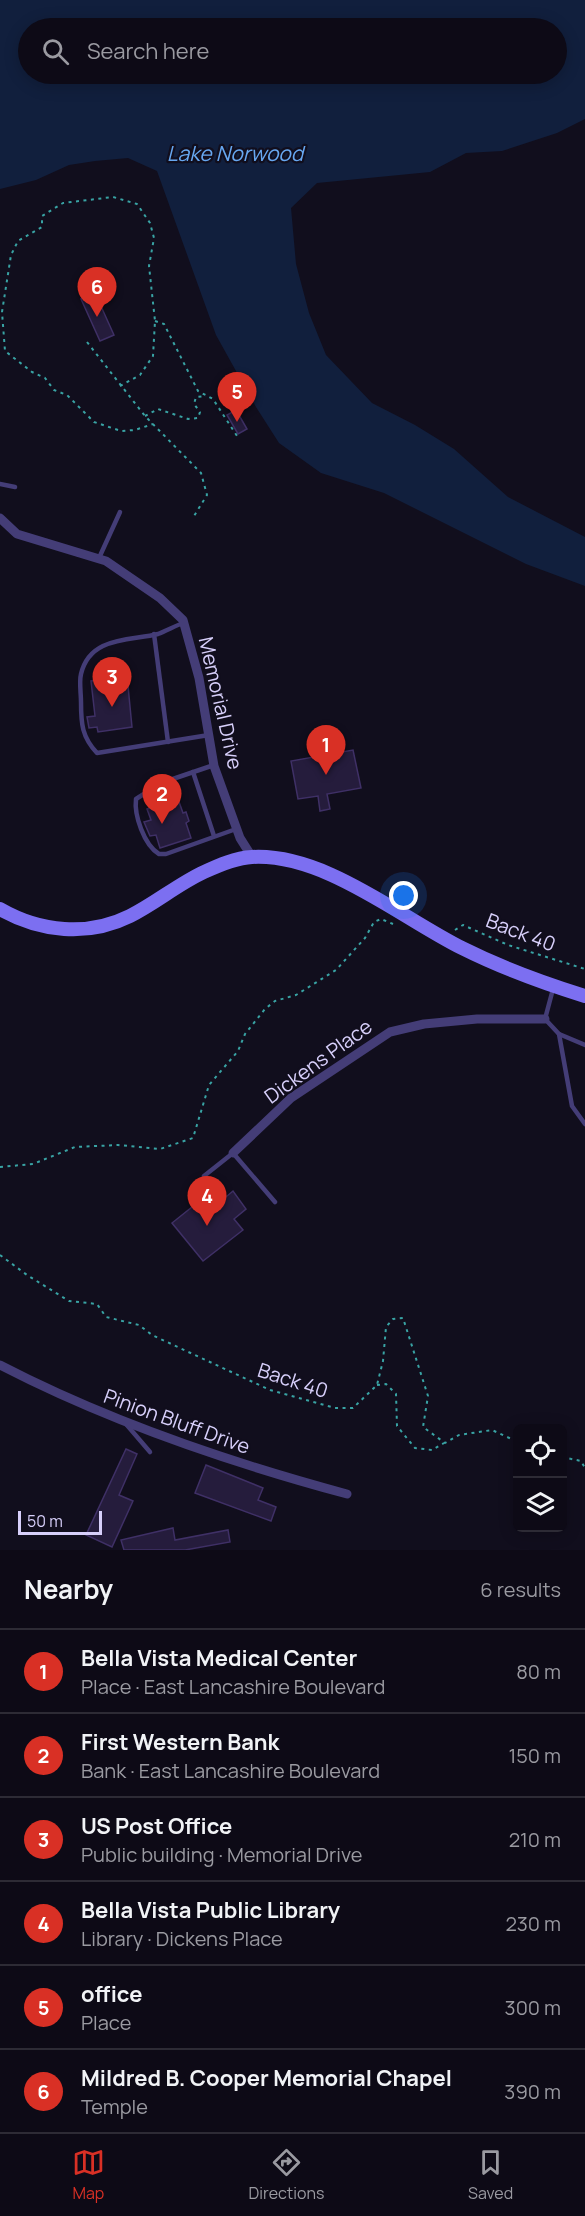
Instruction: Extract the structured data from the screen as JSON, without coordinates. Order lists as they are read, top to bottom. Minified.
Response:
{"streets":{"street":["Memorial Drive","Dickens Place","Pinion Bluff Drive"],"path":["Back 40"]},"water":["Lake Norwood"],"scale_bar":"50 m","page":{"search":"Search here","pins":["6","5","3","1","2","4"],"scale":"50 m","heading":["Nearby","6 results"],"list":[{"mark":"1","name":"Bella Vista Medical Center","note":"Place · East Lancashire Boulevard","value":"80 m"},{"mark":"2","name":"First Western Bank","note":"Bank · East Lancashire Boulevard","value":"150 m"},{"mark":"3","name":"US Post Office","note":"Public building · Memorial Drive","value":"210 m"},{"mark":"4","name":"Bella Vista Public Library","note":"Library · Dickens Place","value":"230 m"},{"mark":"5","name":"office","note":"Place","value":"300 m"},{"mark":"6","name":"Mildred B. Cooper Memorial Chapel","note":"Temple","value":"390 m"}],"nav":["Map","Directions","Saved"]}}
